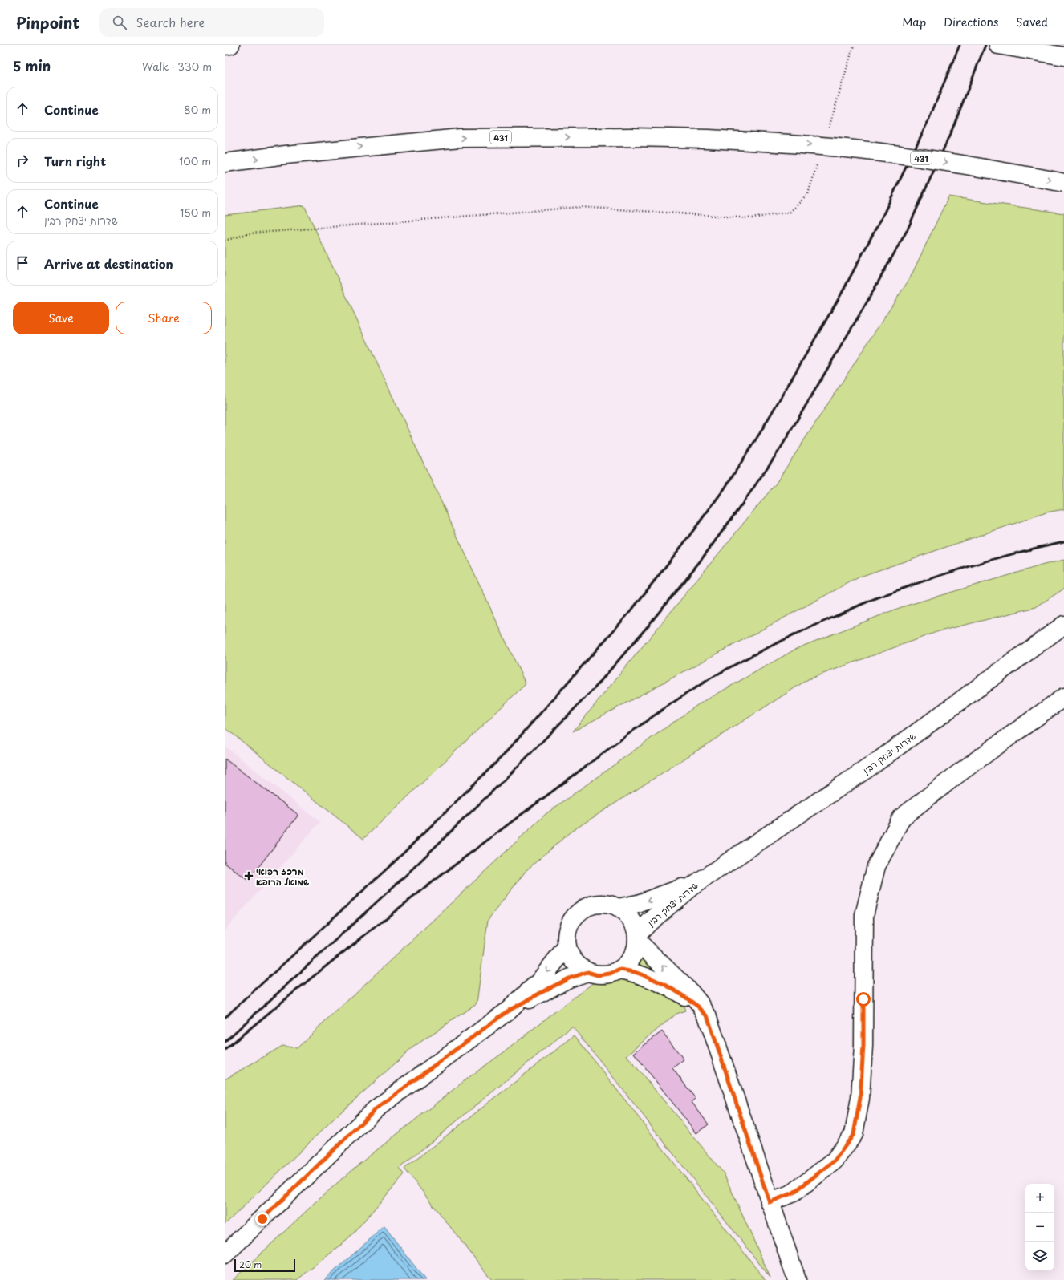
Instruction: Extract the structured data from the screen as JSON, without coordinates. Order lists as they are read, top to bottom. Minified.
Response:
{"streets":{"main road":["431","שדרות יצחק רבין"]},"places":{"health":["מרכז רפואי שמואל הרופא"]},"scale_bar":"20 m","page":{"header":"Pinpoint","search":"Search here","nav":["Map","Directions","Saved"],"heading":["5 min","Walk · 330 m"],"list":[["Continue","80 m"],["Turn right","100 m"],["Continue","שדרות יצחק רבין","150 m"],"Arrive at destination"],"buttons":["Save","Share"],"map_buttons":["+","−"],"scale":"20 m"}}
